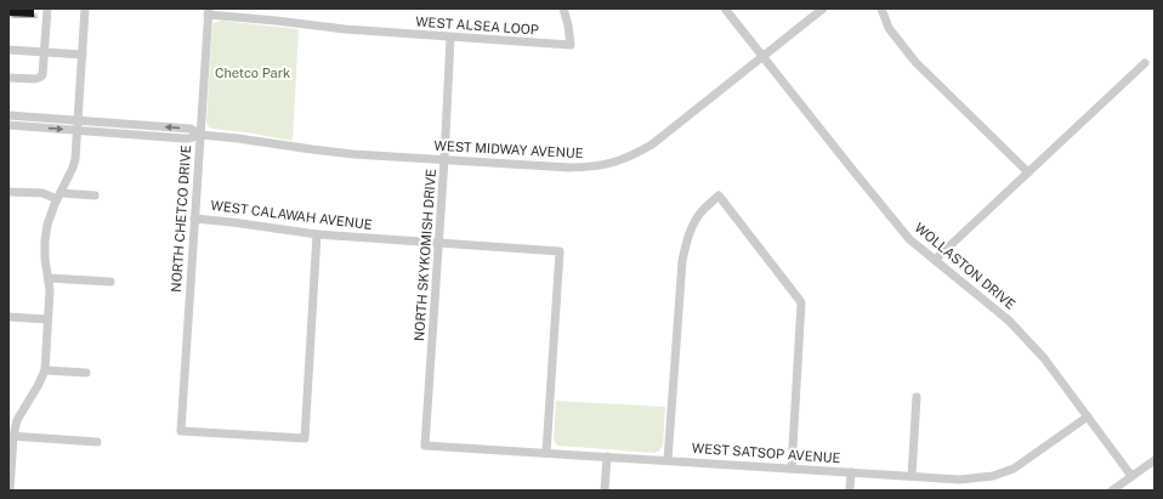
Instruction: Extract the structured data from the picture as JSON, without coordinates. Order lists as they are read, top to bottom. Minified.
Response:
{"streets":{"street":["WEST ALSEA LOOP","WEST MIDWAY AVENUE","WEST CALAWAH AVENUE","NORTH CHETCO DRIVE","NORTH SKYKOMISH DRIVE","WOLLASTON DRIVE","WEST SATSOP AVENUE"]},"crossings":[["WEST ALSEA LOOP","NORTH CHETCO DRIVE"],["WEST ALSEA LOOP","NORTH SKYKOMISH DRIVE"],["WEST MIDWAY AVENUE","NORTH CHETCO DRIVE"],["WEST MIDWAY AVENUE","NORTH SKYKOMISH DRIVE"],["WEST MIDWAY AVENUE","WOLLASTON DRIVE"],["WEST CALAWAH AVENUE","NORTH CHETCO DRIVE"],["WEST CALAWAH AVENUE","NORTH SKYKOMISH DRIVE"],["WEST CALAWAH AVENUE","WEST SATSOP AVENUE"],["NORTH SKYKOMISH DRIVE","WEST SATSOP AVENUE"],["WOLLASTON DRIVE","WEST SATSOP AVENUE"]],"parks":["Chetco Park"]}
